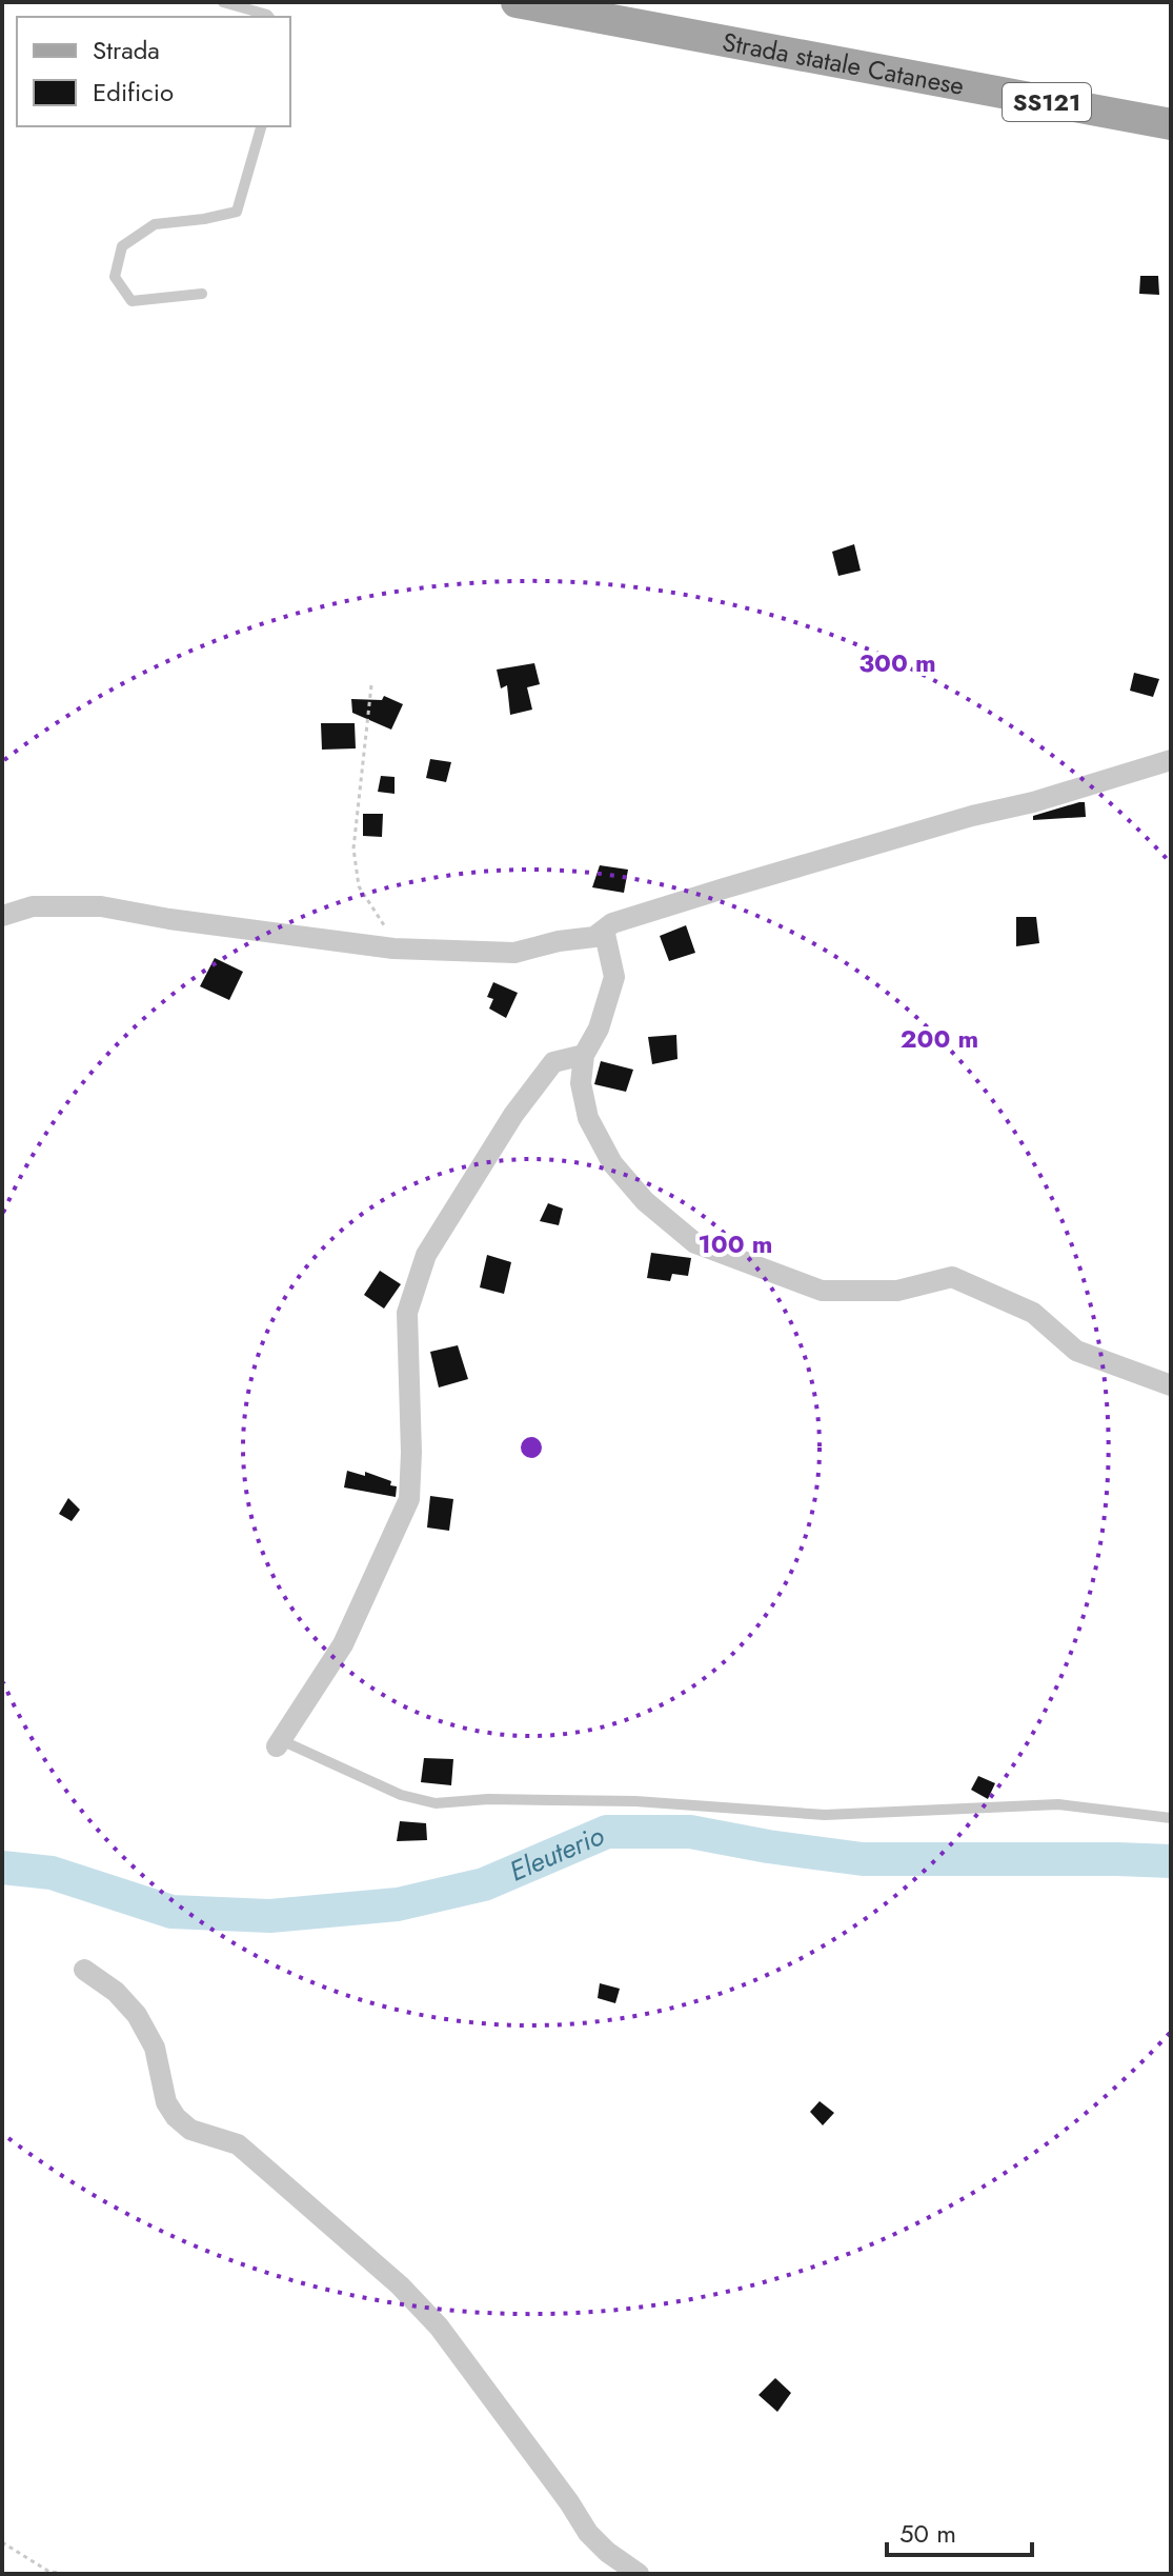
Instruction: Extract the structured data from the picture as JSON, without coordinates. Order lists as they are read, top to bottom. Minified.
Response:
{"streets":{"main road":["Strada statale Catanese","SS121"]},"water":["Eleuterio"],"legend":["Strada","Edificio"],"scale_bar":"50 m","rings":["300 m","200 m","100 m"]}
